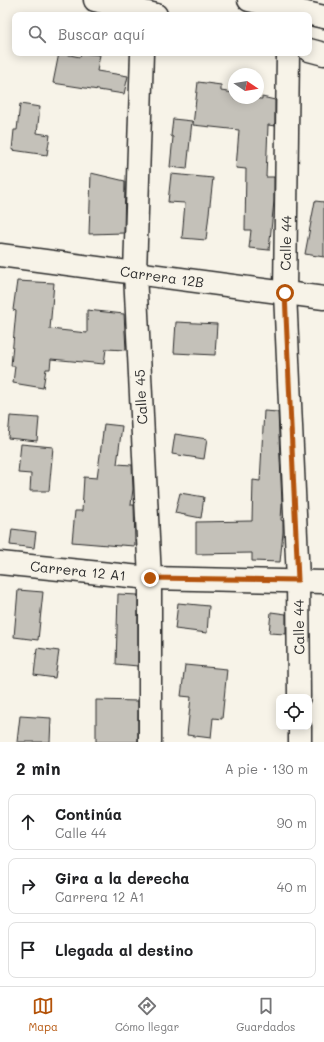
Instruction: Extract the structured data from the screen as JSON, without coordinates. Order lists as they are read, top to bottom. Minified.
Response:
{"streets":{"street":["Calle 44","Carrera 12B","Calle 45","Carrera 12 A1"]},"crossings":[["Calle 44","Carrera 12B"],["Calle 44","Carrera 12 A1"],["Carrera 12B","Calle 45"],["Calle 45","Carrera 12 A1"]],"north":"right","page":{"search":"Buscar aquí","heading":["2 min","A pie · 130 m"],"list":[["Continúa","Calle 44","90 m"],["Gira a la derecha","Carrera 12 A1","40 m"],"Llegada al destino"],"nav":["Mapa","Cómo llegar","Guardados"]}}
